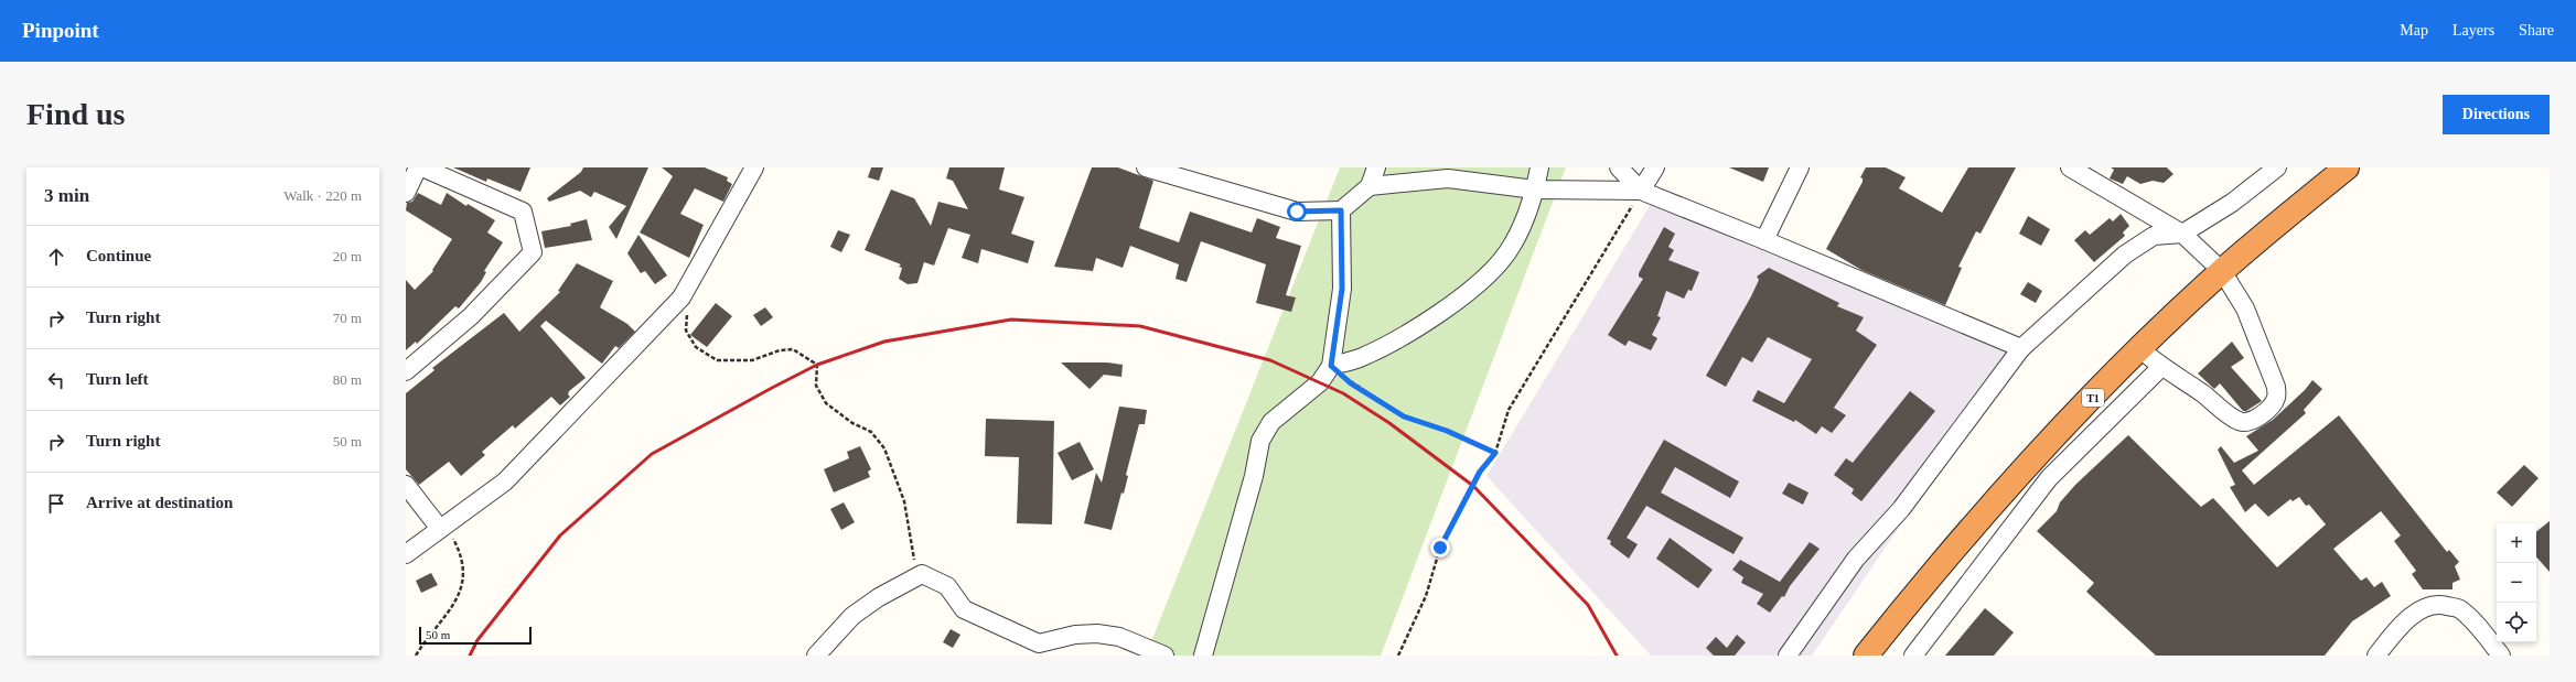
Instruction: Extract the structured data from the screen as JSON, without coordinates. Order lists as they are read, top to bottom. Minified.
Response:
{"streets":{"highway":["T1"]},"scale_bar":"50 m","page":{"header":"Pinpoint","nav":["Map","Layers","Share"],"buttons":"Directions","title":"Find us","heading":["3 min","Walk · 220 m"],"list":[["Continue","20 m"],["Turn right","70 m"],["Turn left","80 m"],["Turn right","50 m"],"Arrive at destination"],"map_buttons":["+","−"],"scale":"50 m"}}
